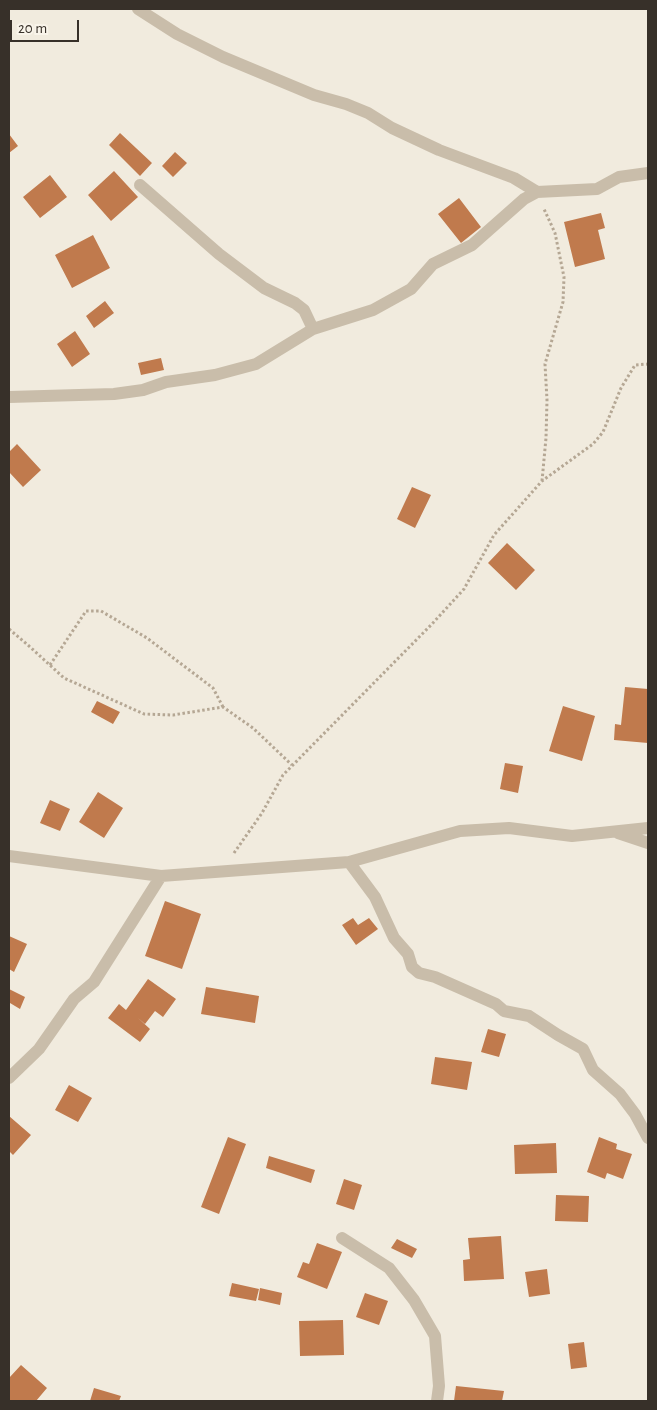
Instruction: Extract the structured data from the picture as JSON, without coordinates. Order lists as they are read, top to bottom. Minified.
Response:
{"scale_bar":"20 m"}
